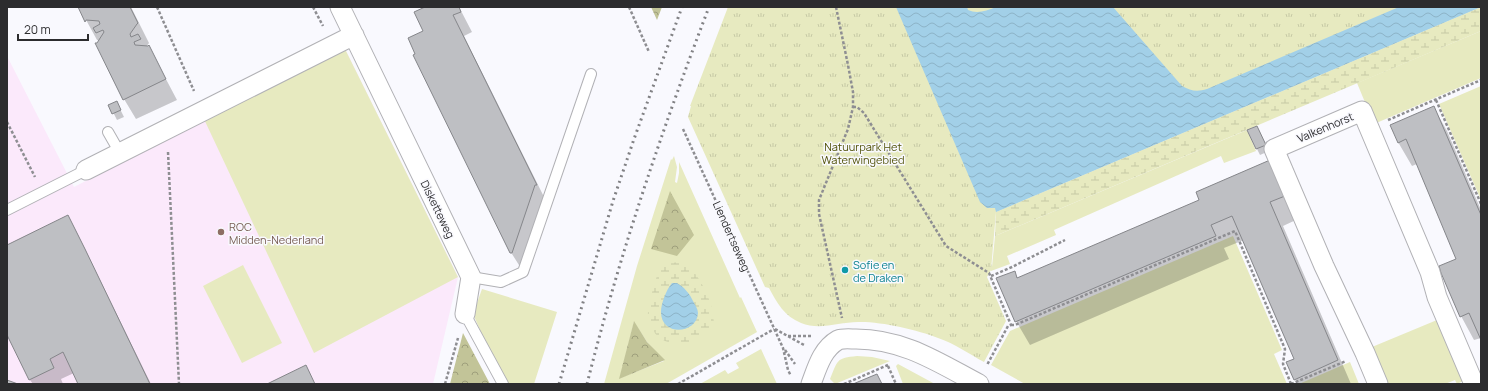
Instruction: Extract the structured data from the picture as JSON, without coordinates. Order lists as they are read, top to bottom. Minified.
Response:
{"streets":{"street":["Valkenhorst","Disketteweg"],"path":["Liendertseweg"]},"parks":["Natuurpark Het Waterwingebied"],"places":["ROC Midden-Nederland","Sofie en de Draken"],"scale_bar":"20 m"}
